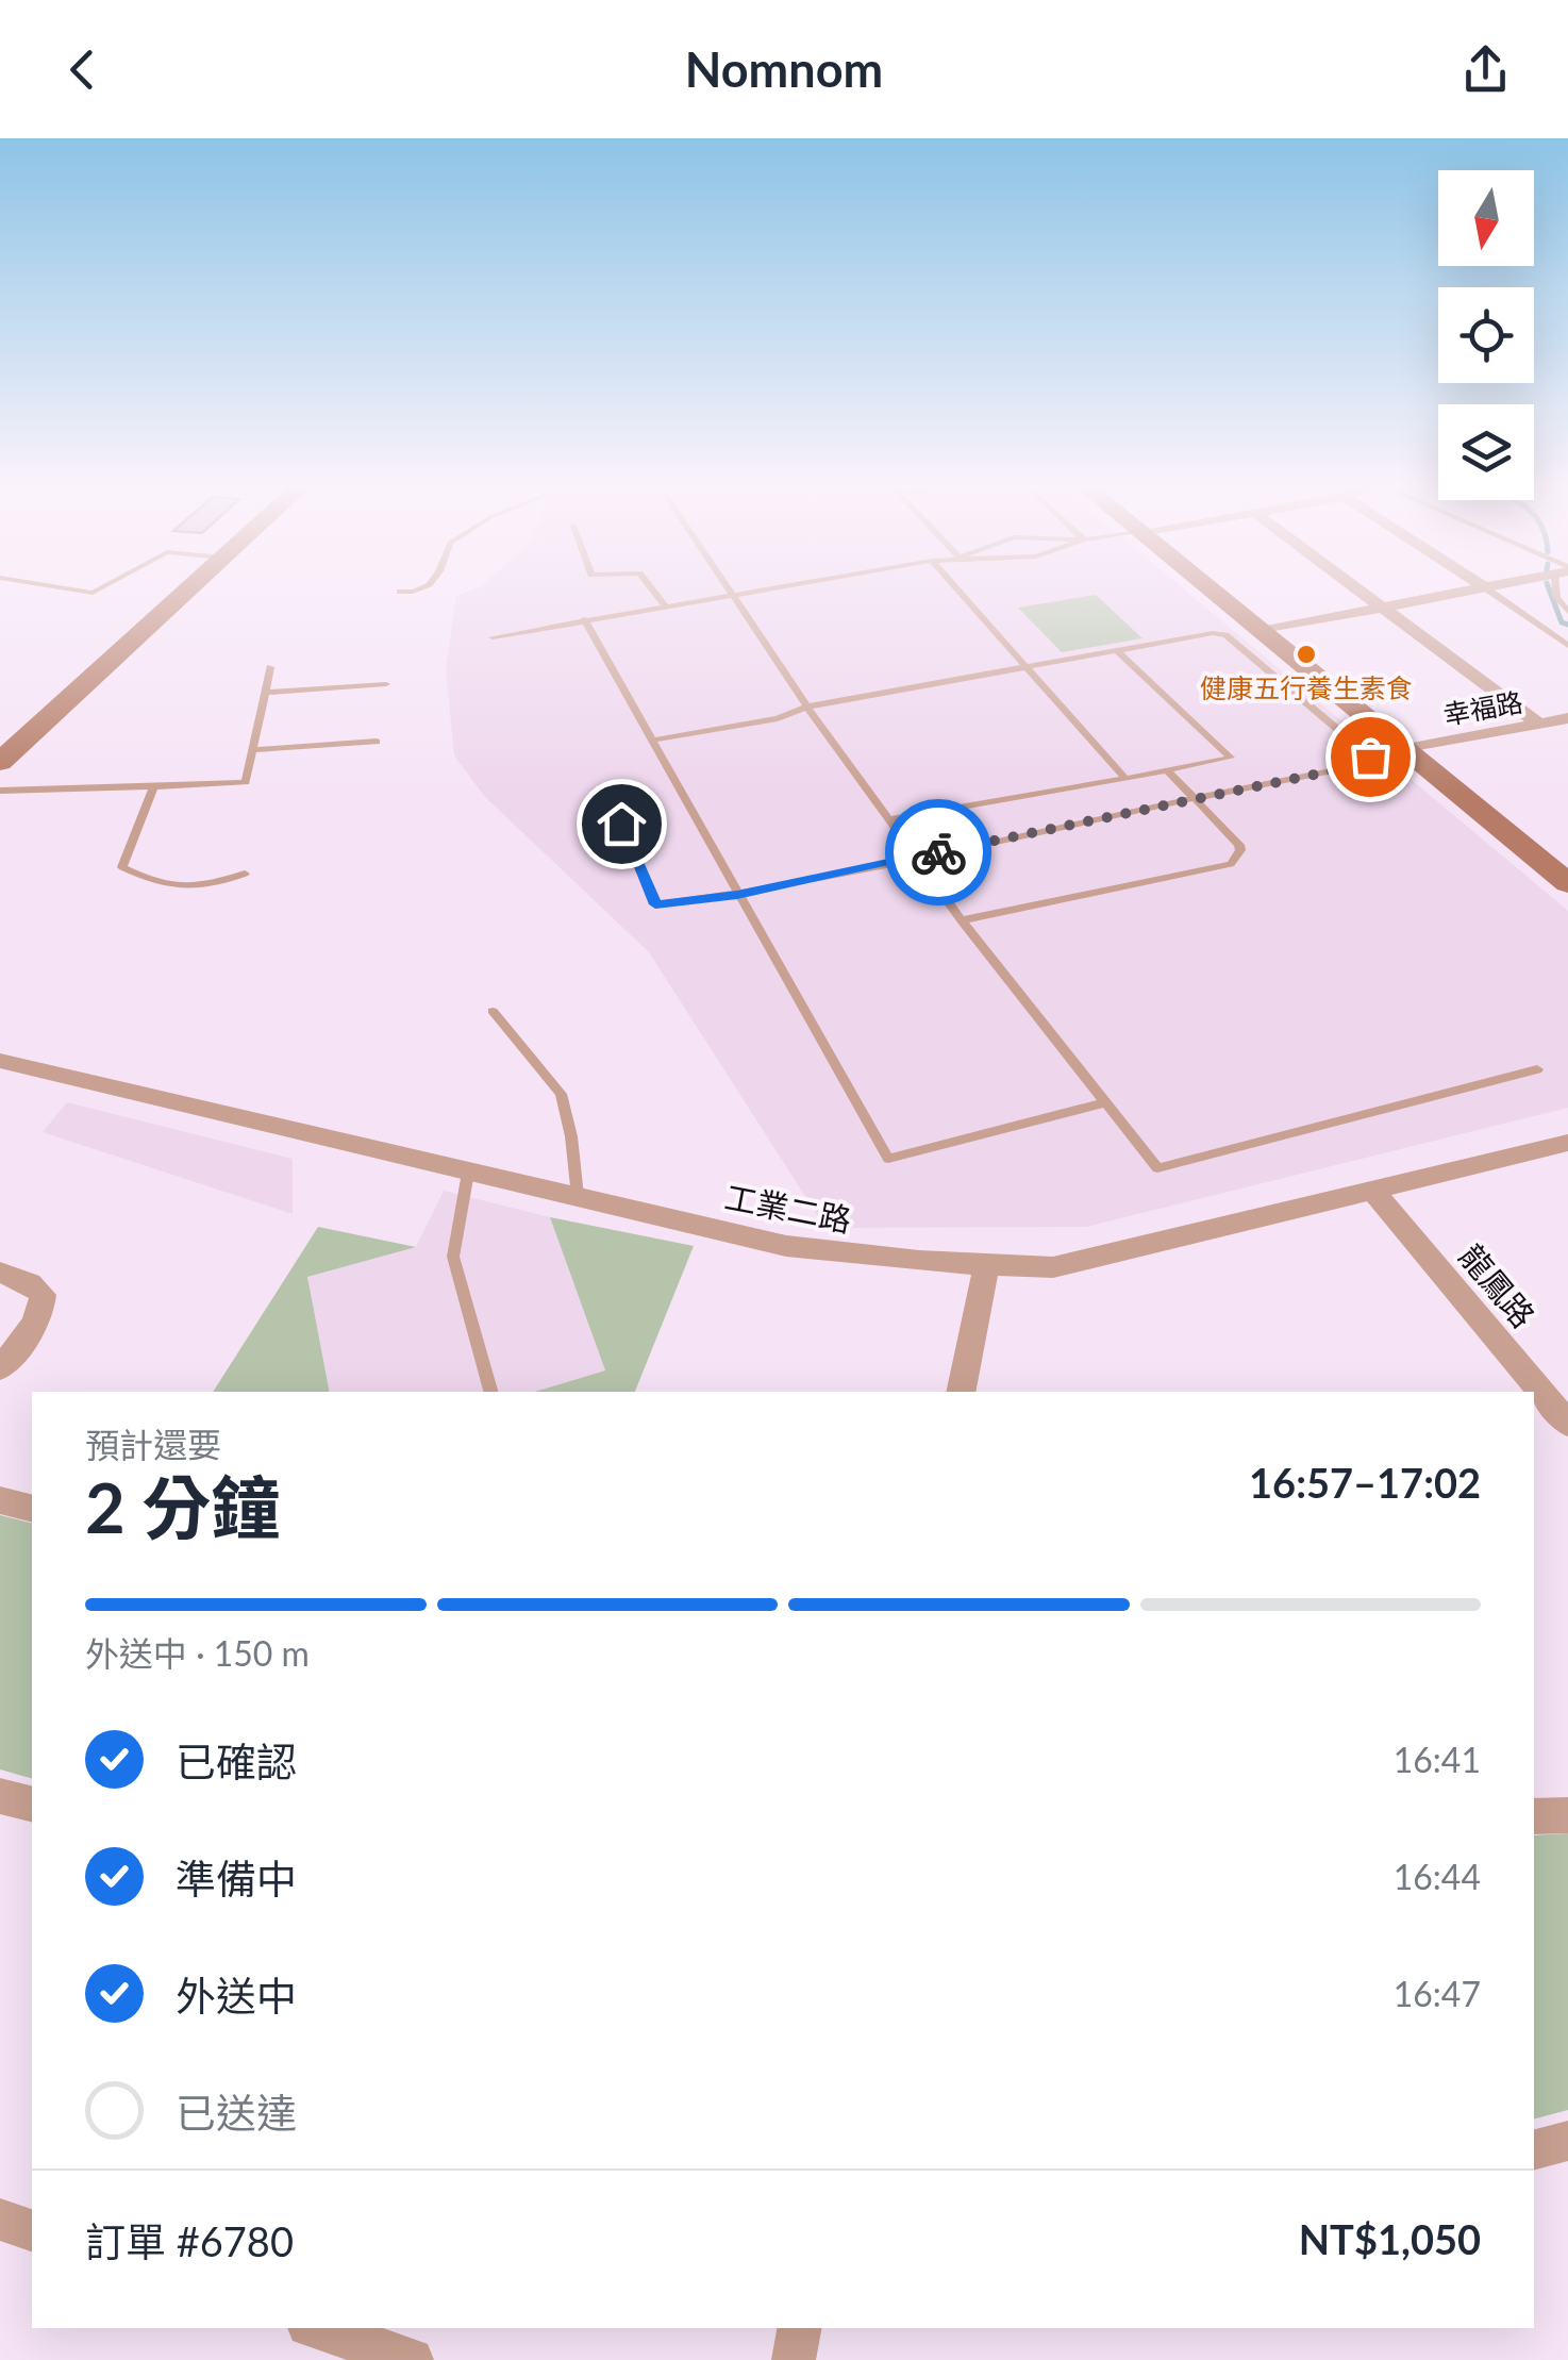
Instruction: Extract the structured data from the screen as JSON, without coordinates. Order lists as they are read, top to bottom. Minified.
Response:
{"streets":{"street":["幸福路","工業二路","龍鳳路"]},"crossings":[["工業二路","龍鳳路"]],"places":["健康五行養生素食"],"north":"bottom","page":{"header":"Nomnom","heading":["2 分鐘","預計還要","16:57–17:02"],"panel":["訂單 #6780","NT$1,050"],"bar":"外送中 · 150 m","list":[["已確認","16:41"],["準備中","16:44"],["外送中","16:47"],"已送達"]}}
